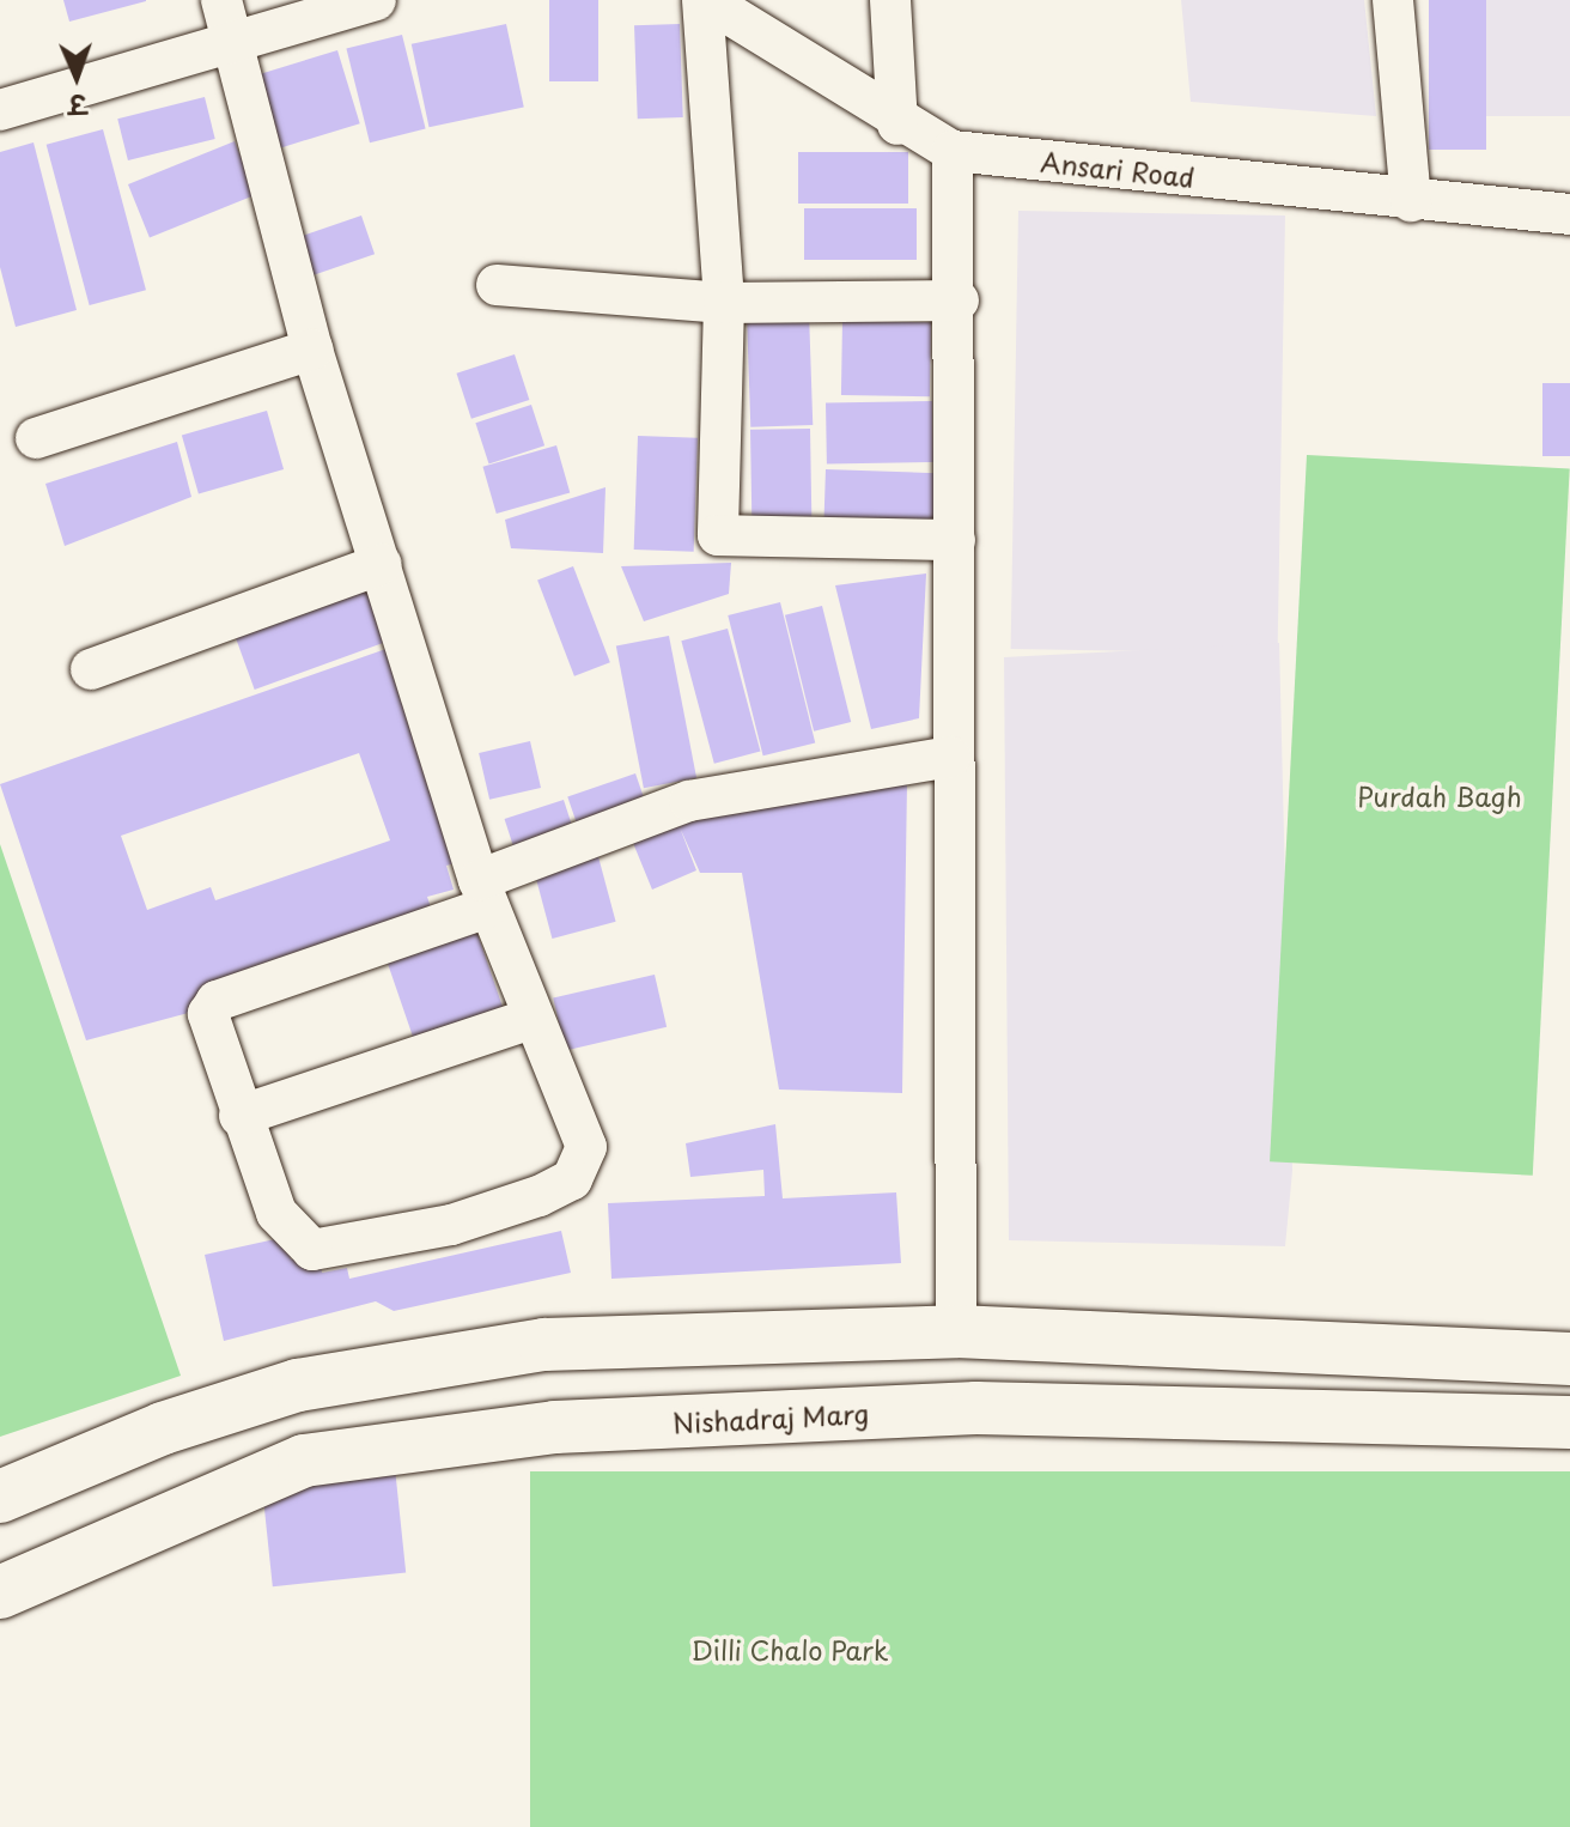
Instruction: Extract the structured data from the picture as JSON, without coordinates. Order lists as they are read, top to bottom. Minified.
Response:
{"streets":{"main road":["Nishadraj Marg"],"street":["Ansari Road"]},"parks":["Purdah Bagh","Dilli Chalo Park"],"north":"bottom"}
